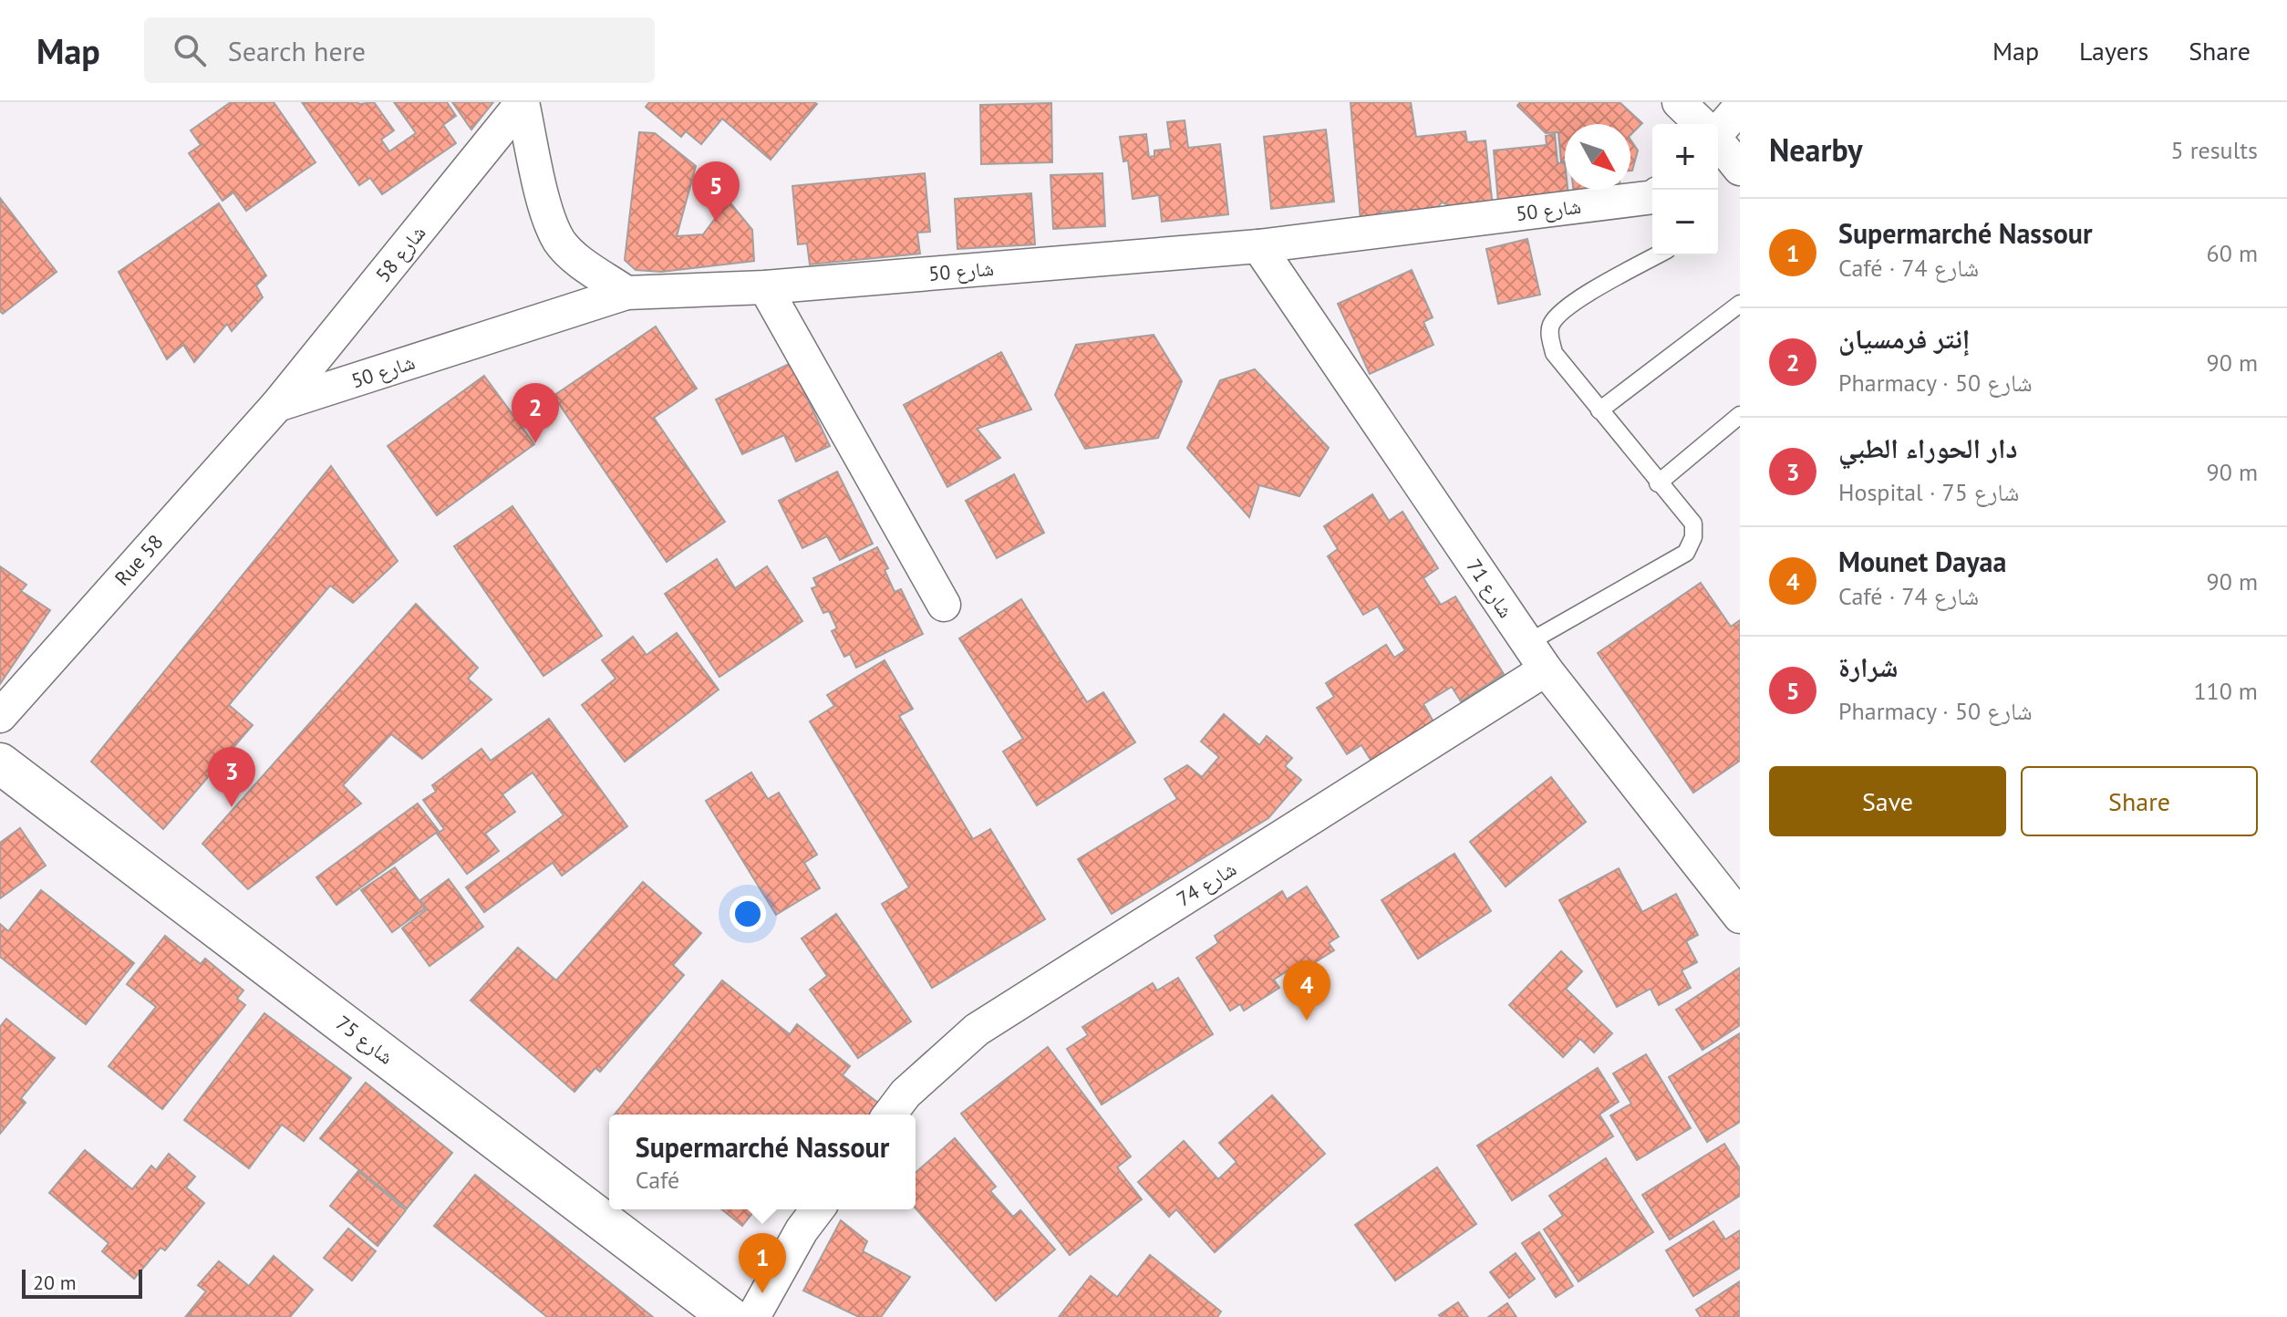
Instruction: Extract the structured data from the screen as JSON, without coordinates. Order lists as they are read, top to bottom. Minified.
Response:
{"streets":{"street":["شارع 50","شارع 58","Rue 58","شارع 71","شارع 74","شارع 75"]},"crossings":[["شارع 50","شارع 58"],["شارع 50","Rue 58"],["شارع 50","شارع 71"],["شارع 58","Rue 58"],["شارع 71","شارع 74"]],"scale_bar":"20 m","north":"bottom right","page":{"header":"Map","search":"Search here","nav":["Map","Layers","Share"],"heading":["Nearby","5 results"],"map_buttons":["+","−"],"pins":["5","2","3","4","1"],"list":[{"mark":"1","name":"Supermarché Nassour","note":"Café · شارع 74","value":"60 m"},{"mark":"2","name":"إنتر فرمسيان","note":"Pharmacy · شارع 50","value":"90 m"},{"mark":"3","name":"دار الحوراء الطبي","note":"Hospital · شارع 75","value":"90 m"},{"mark":"4","name":"Mounet Dayaa","note":"Café · شارع 74","value":"90 m"},{"mark":"5","name":"شرارة","note":"Pharmacy · شارع 50","value":"110 m"}],"buttons":["Save","Share"],"popup":["Supermarché Nassour","Café"],"scale":"20 m"}}
